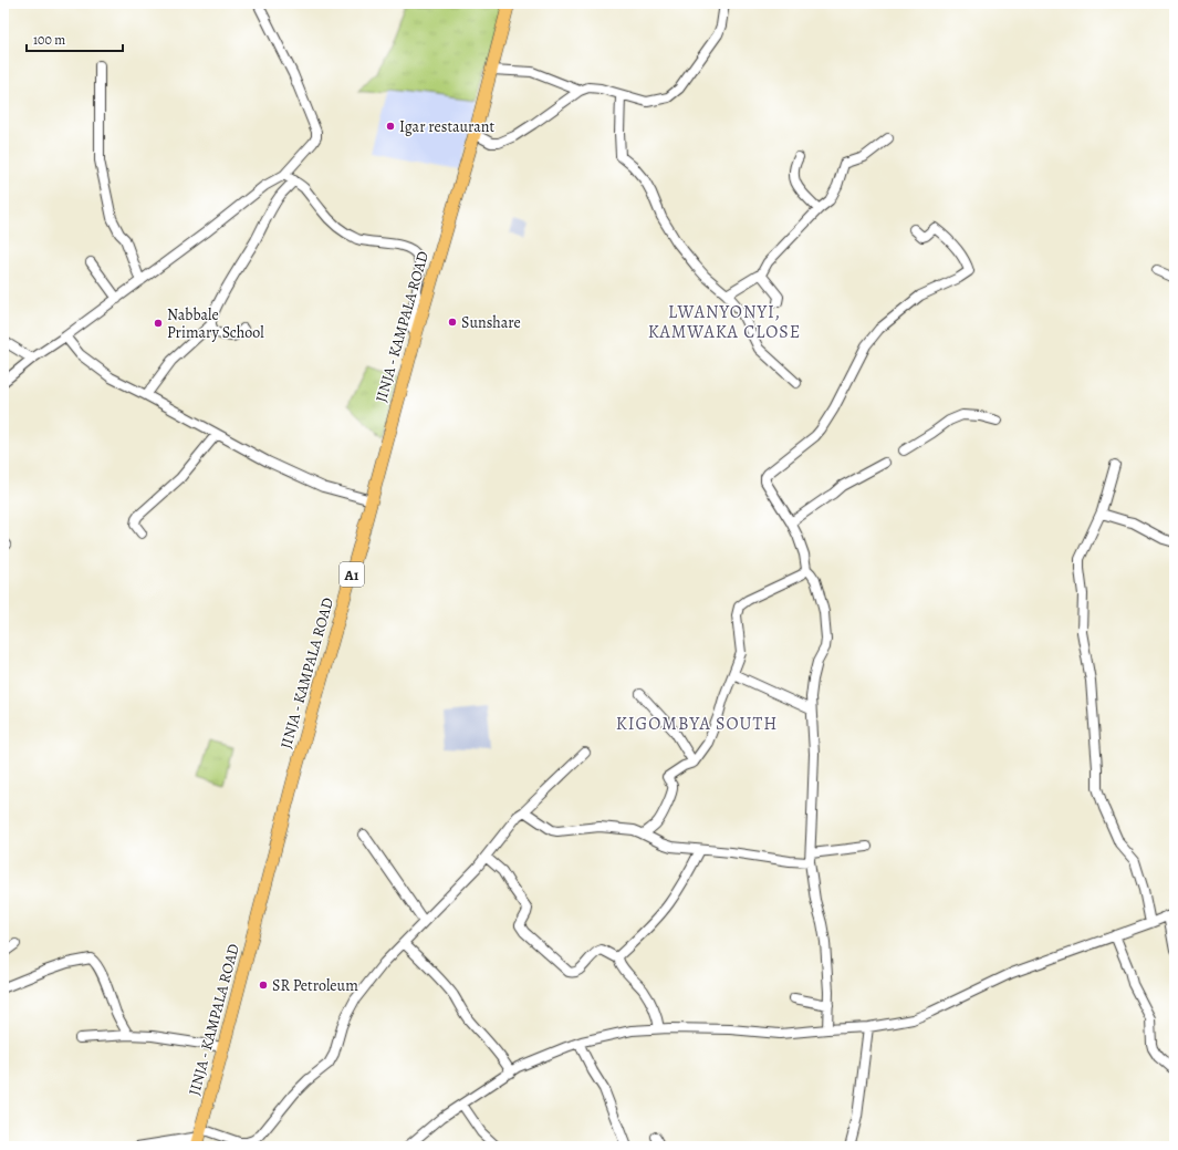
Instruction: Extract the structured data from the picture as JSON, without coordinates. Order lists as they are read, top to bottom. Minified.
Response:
{"streets":{"highway":["JINJA - KAMPALA ROAD","A1"]},"districts":["LWANYONYI, KAMWAKA CLOSE","KIGOMBYA SOUTH"],"places":["Igar restaurant","Sunshare","Nabbale Primary School","SR Petroleum"],"scale_bar":"100 m"}
